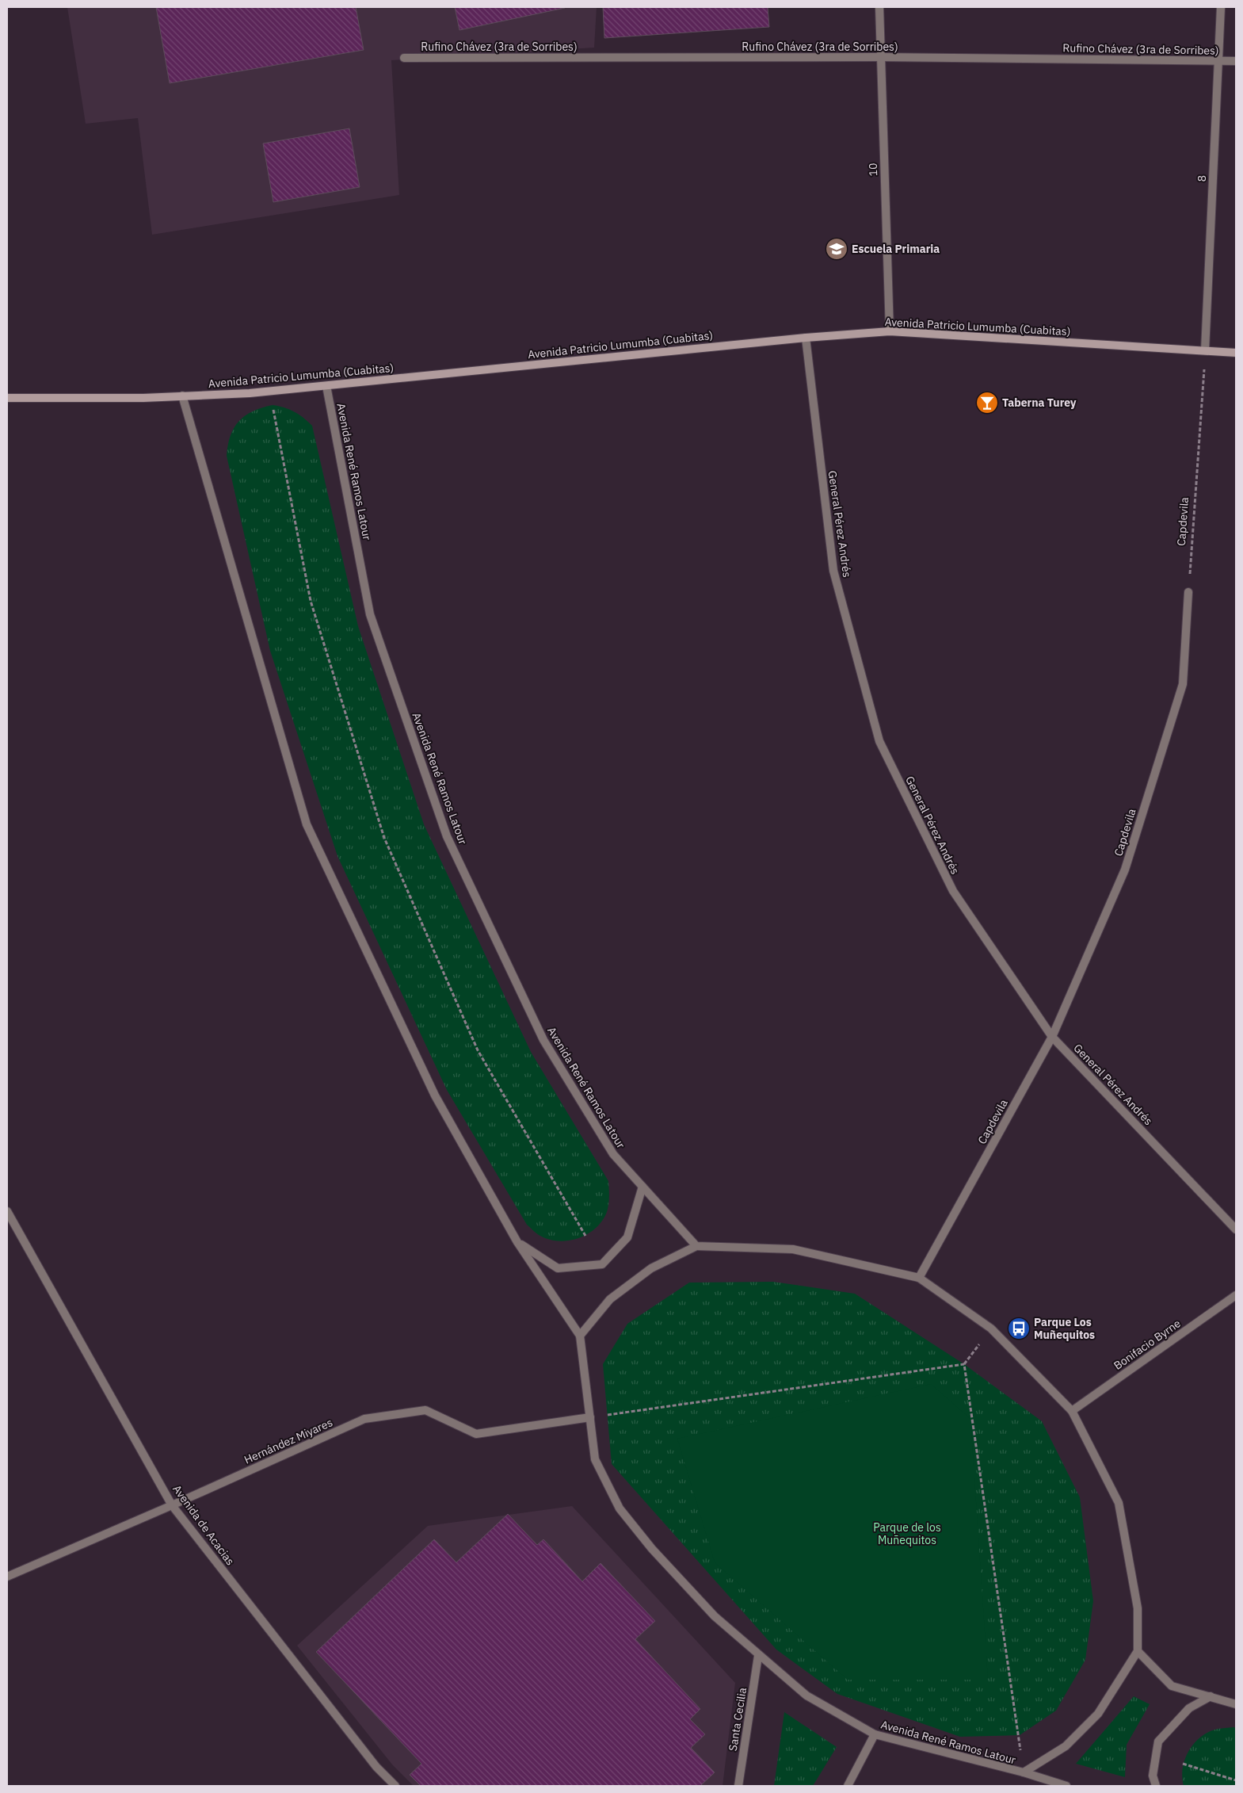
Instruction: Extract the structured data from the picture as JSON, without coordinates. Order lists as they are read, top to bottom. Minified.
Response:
{"streets":{"main road":["Avenida Patricio Lumumba (Cuabitas)"],"street":["Rufino Chávez (3ra de Sorribes)","10","8","Avenida René Ramos Latour","Capdevila","General Pérez Andrés","Bonifacio Byrne","Hernández Miyares","Avenida de Acacias","Santa Cecilia"]},"crossings":[["Rufino Chávez (3ra de Sorribes)","10"],["Rufino Chávez (3ra de Sorribes)","8"],["10","Avenida Patricio Lumumba (Cuabitas)"],["8","Avenida Patricio Lumumba (Cuabitas)"],["8","Capdevila"],["Avenida Patricio Lumumba (Cuabitas)","Avenida René Ramos Latour"],["Avenida Patricio Lumumba (Cuabitas)","Capdevila"],["Avenida Patricio Lumumba (Cuabitas)","General Pérez Andrés"],["Avenida René Ramos Latour","Hernández Miyares"],["Avenida René Ramos Latour","Santa Cecilia"],["Capdevila","General Pérez Andrés"],["Hernández Miyares","Avenida de Acacias"]],"parks":["Parque de los Muñequitos"],"places":{"school or university":["Escuela Primaria"],"bar":["Taberna Turey"],"bus stop":["Parque Los Muñequitos"]}}
